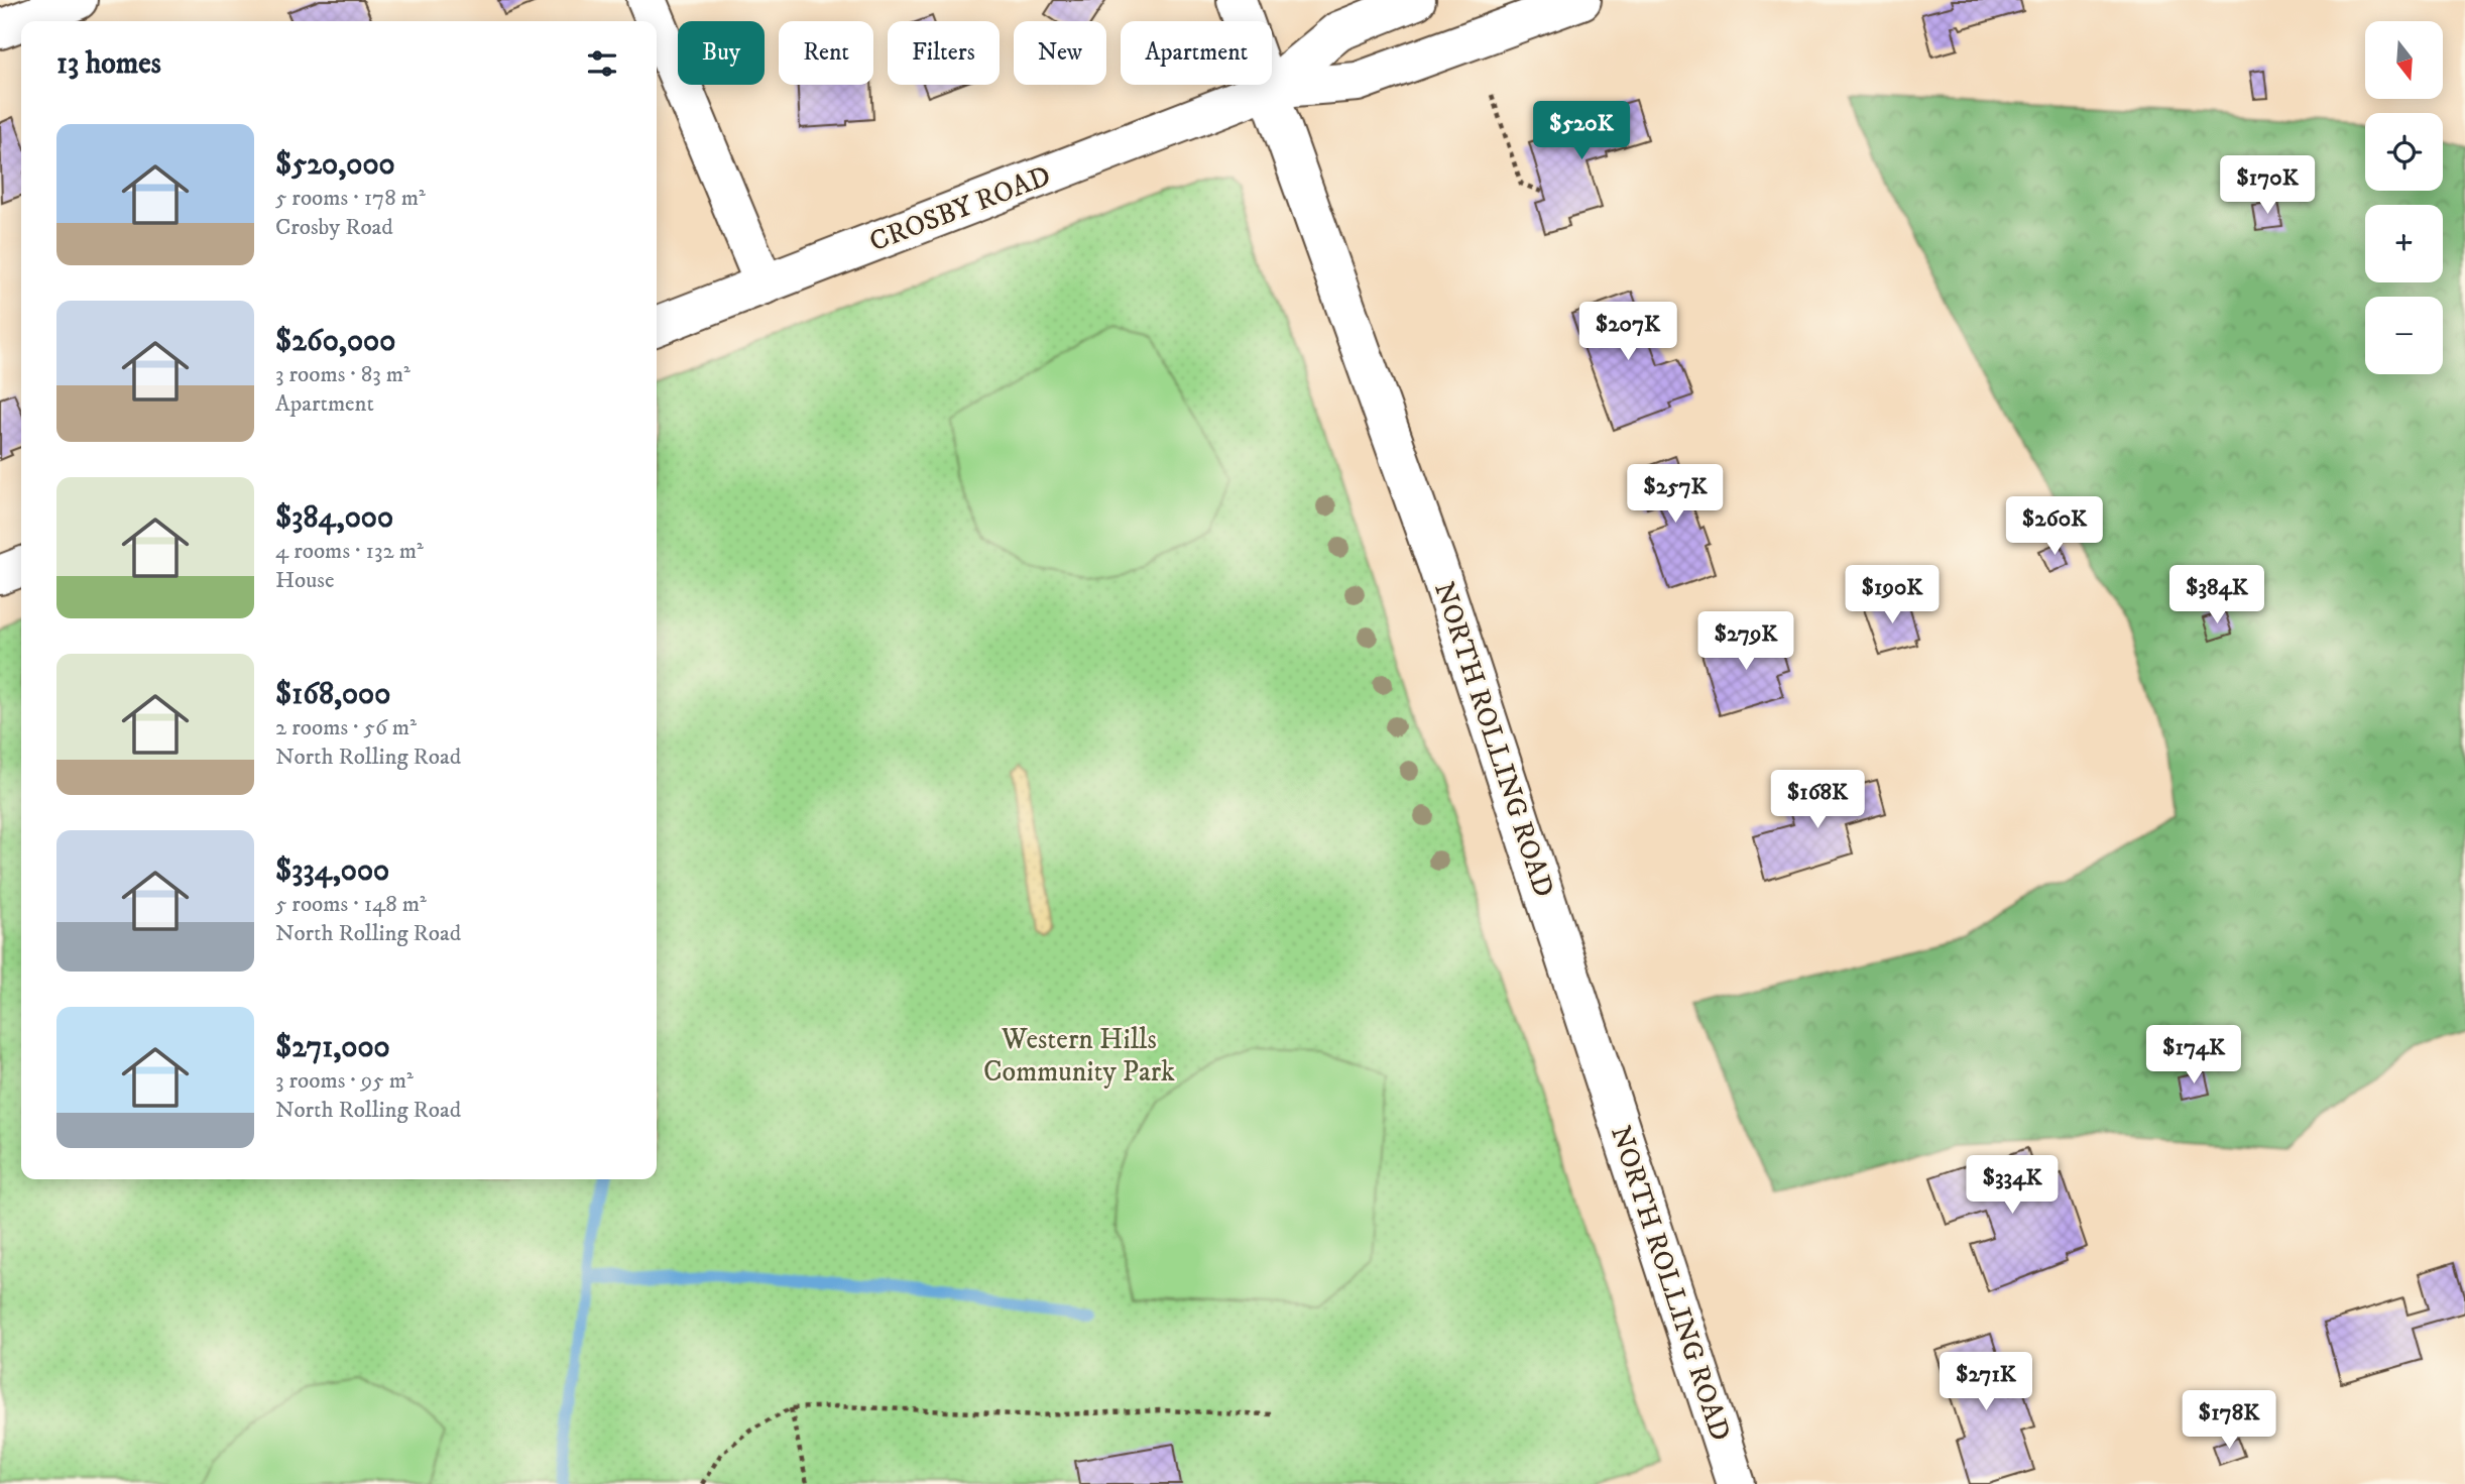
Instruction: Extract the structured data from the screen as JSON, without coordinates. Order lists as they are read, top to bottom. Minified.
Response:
{"streets":{"main road":["CROSBY ROAD","NORTH ROLLING ROAD"]},"crossings":[["CROSBY ROAD","NORTH ROLLING ROAD"]],"parks":["Western Hills Community Park"],"north":"bottom","page":{"map_buttons":["+","−"],"chip":["Buy","Rent","Filters","New","Apartment"],"heading":"13 homes","price":["$520K","$170K","$207K","$257K","$260K","$190K","$384K","$279K","$168K","$174K","$334K","$271K","$178K"],"list":[{"name":"$520,000","note":"5 rooms · 178 m² · Crosby Road"},{"name":"$260,000","note":"3 rooms · 83 m² · Apartment"},{"name":"$384,000","note":"4 rooms · 132 m² · House"},{"name":"$168,000","note":"2 rooms · 56 m² · North Rolling Road"},{"name":"$334,000","note":"5 rooms · 148 m² · North Rolling Road"},{"name":"$271,000","note":"3 rooms · 95 m² · North Rolling Road"}]}}
